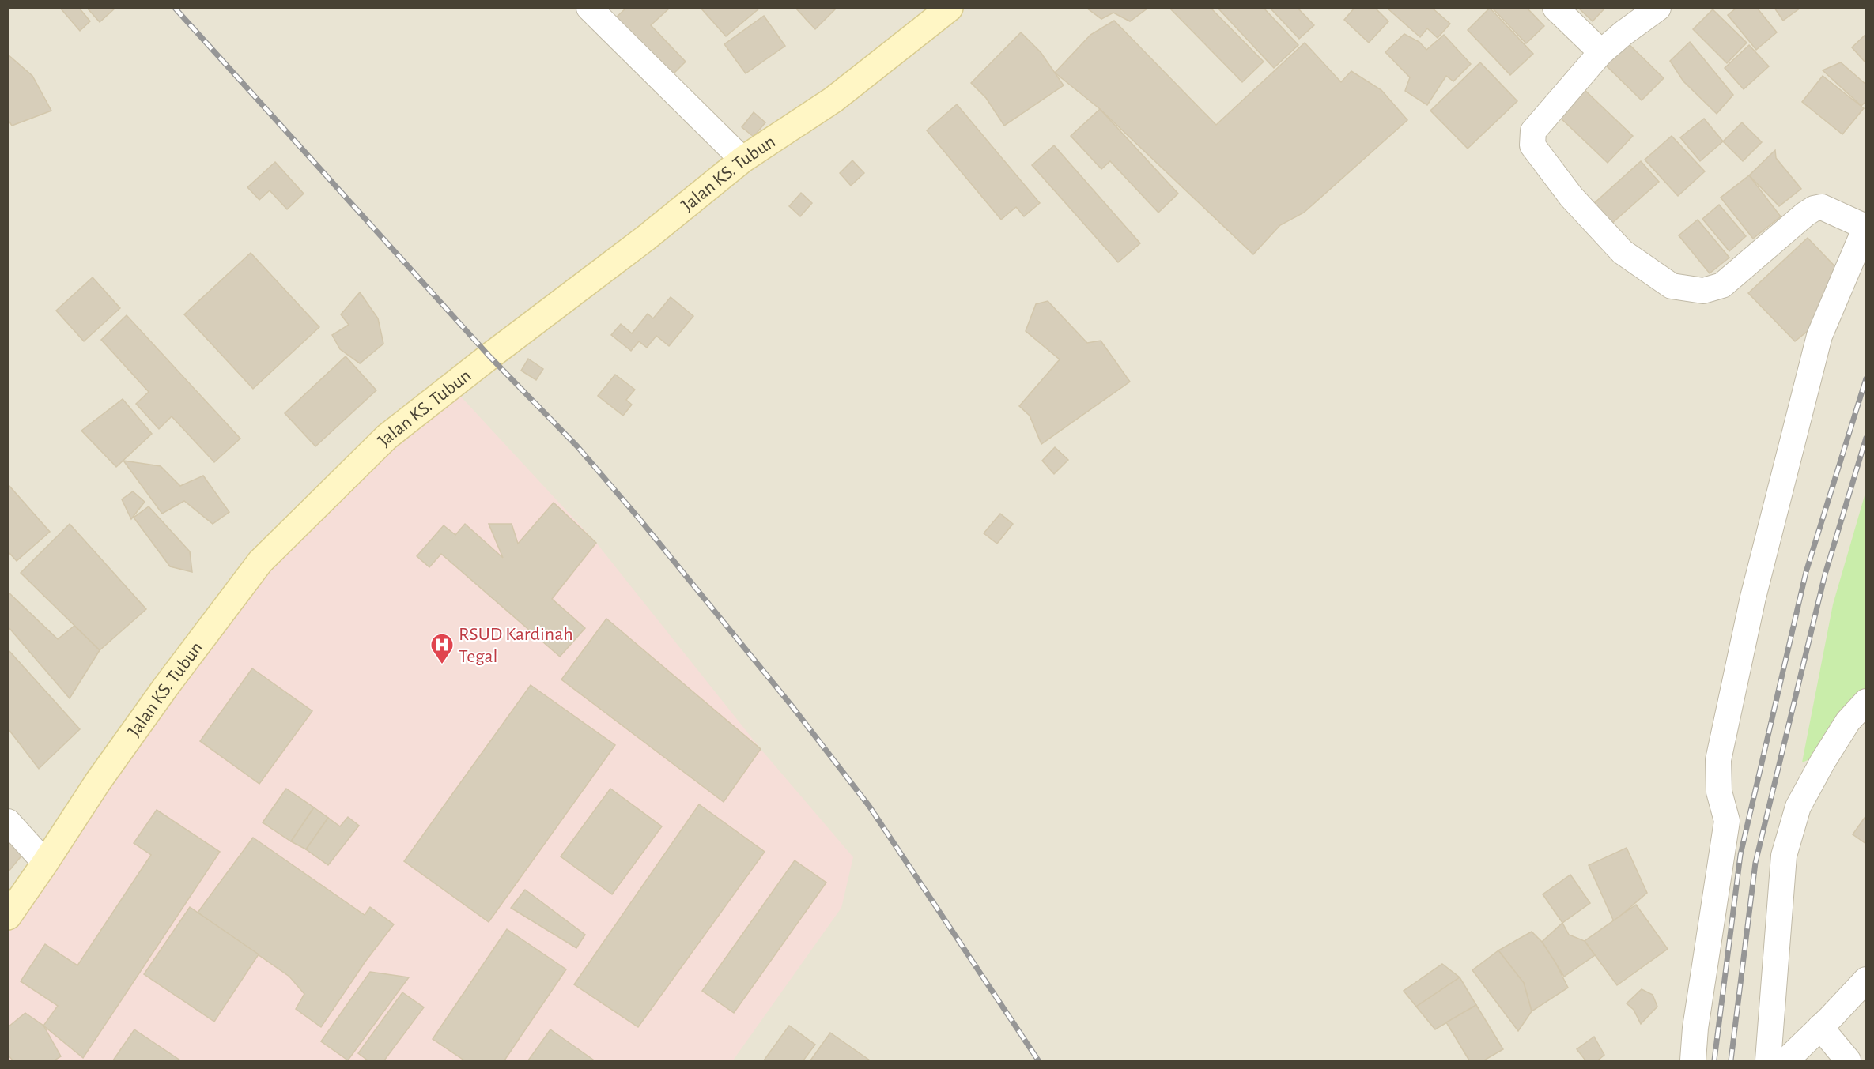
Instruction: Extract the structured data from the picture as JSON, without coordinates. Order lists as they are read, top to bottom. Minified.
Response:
{"streets":{"main road":["Jalan KS. Tubun"]},"places":{"hospital":["RSUD Kardinah Tegal"]}}
